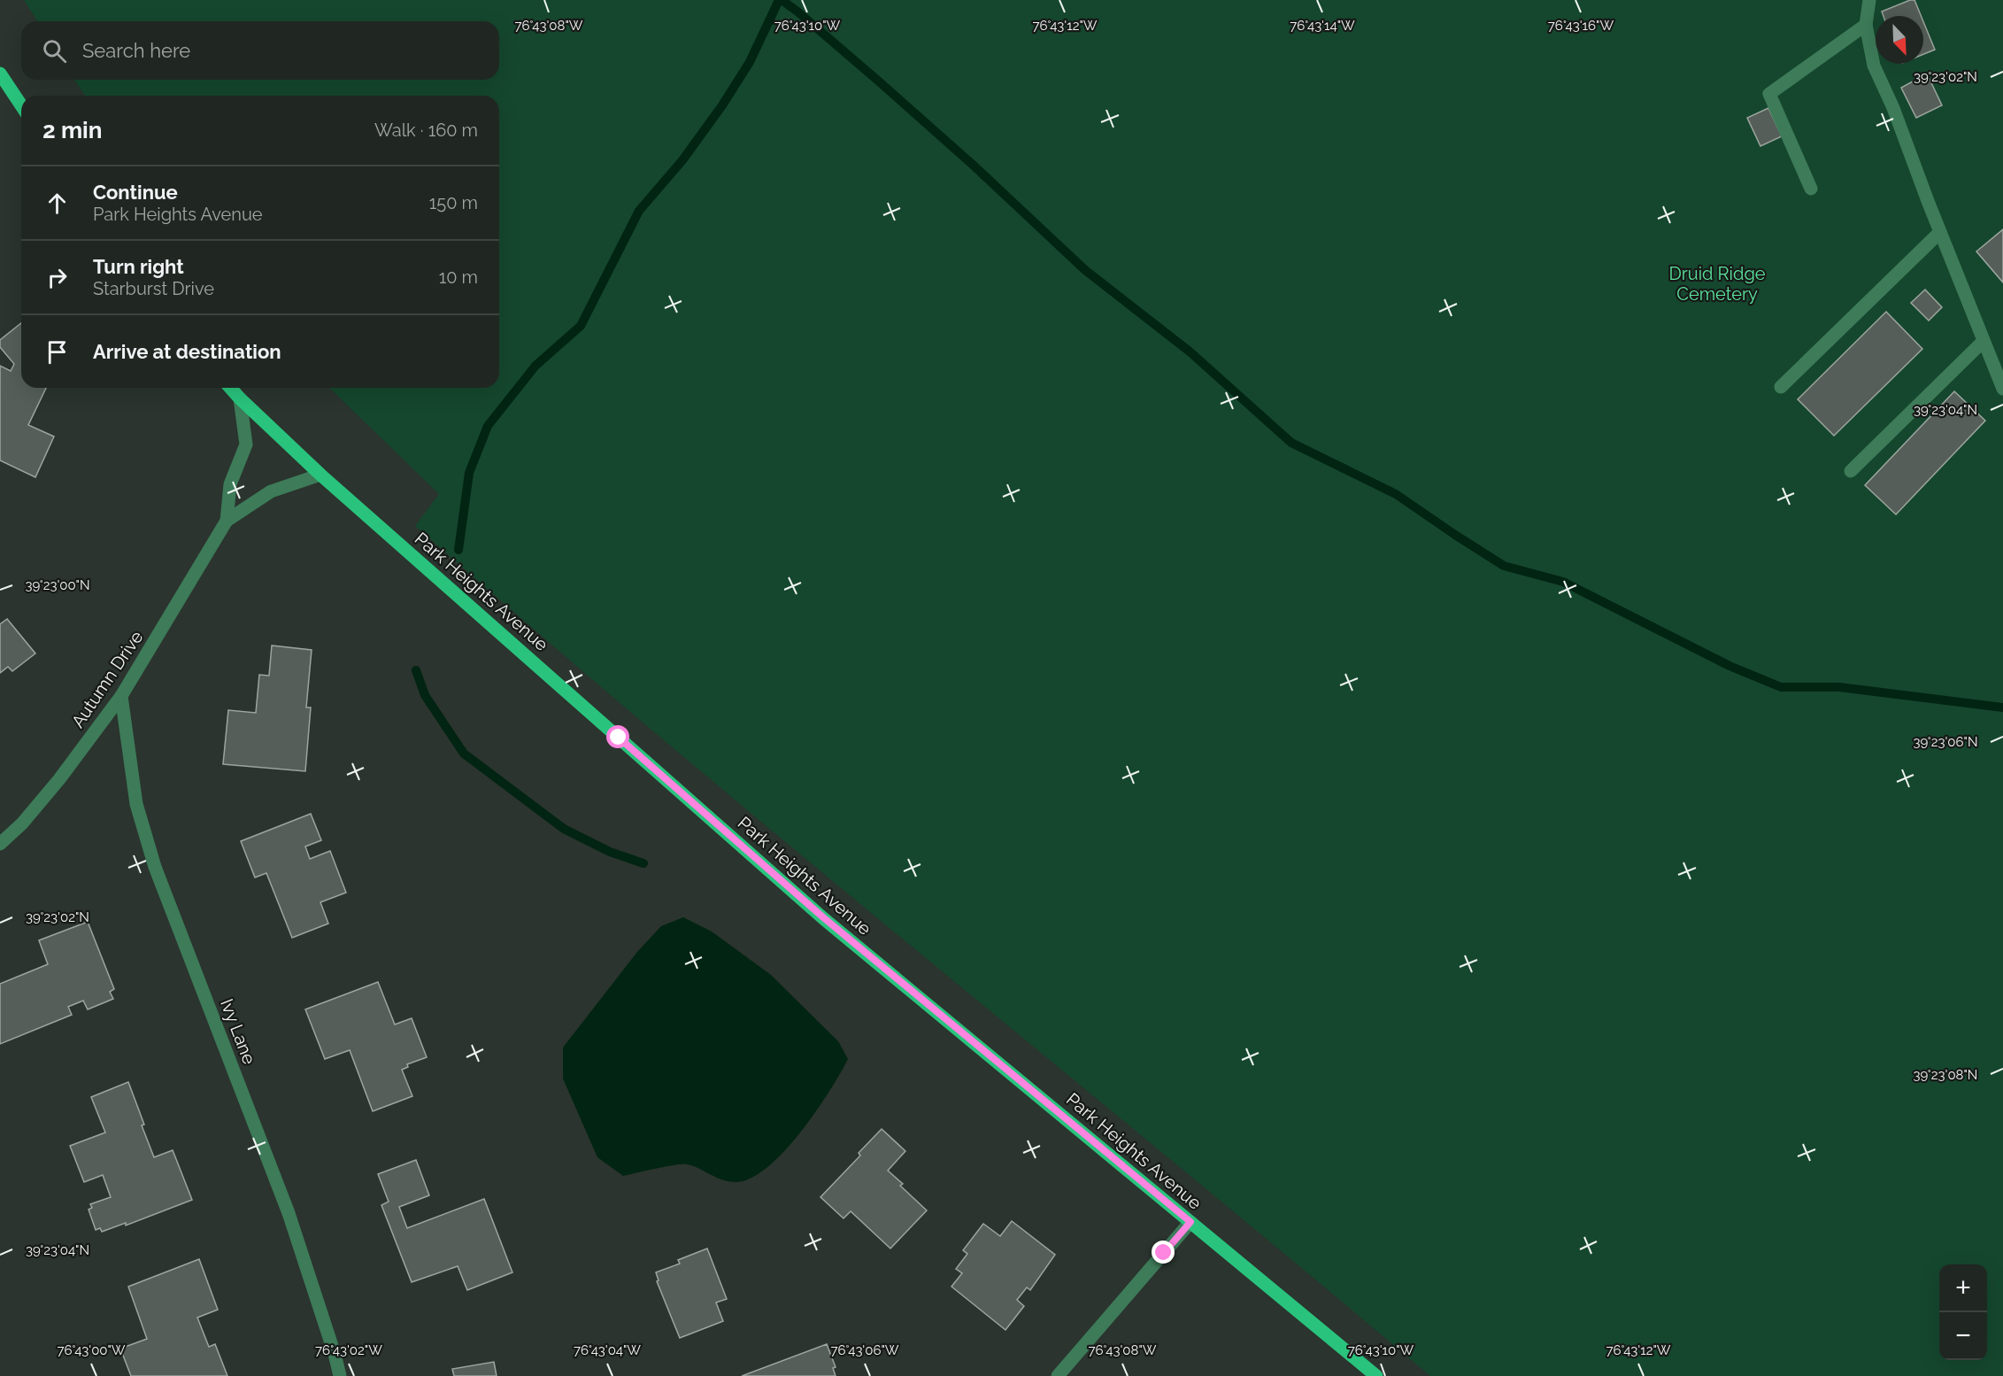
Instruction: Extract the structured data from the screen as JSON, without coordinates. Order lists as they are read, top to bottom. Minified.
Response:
{"streets":{"main road":["Park Heights Avenue"],"street":["Autumn Drive","Ivy Lane"]},"crossings":[["Park Heights Avenue","Autumn Drive"],["Autumn Drive","Ivy Lane"]],"parks":["Druid Ridge Cemetery"],"north":"bottom right","page":{"search":"Search here","heading":["2 min","Walk · 160 m"],"list":[["Continue","Park Heights Avenue","150 m"],["Turn right","Starburst Drive","10 m"],"Arrive at destination"],"map_buttons":["+","−"]},"coordinates":["76°43'08\"W","76°43'10\"W","76°43'12\"W","76°43'14\"W","76°43'16\"W","39°23'02\"N","39°23'04\"N","39°23'00\"N","39°23'06\"N","39°23'08\"N","76°43'00\"W","76°43'02\"W","76°43'04\"W","76°43'06\"W"]}
